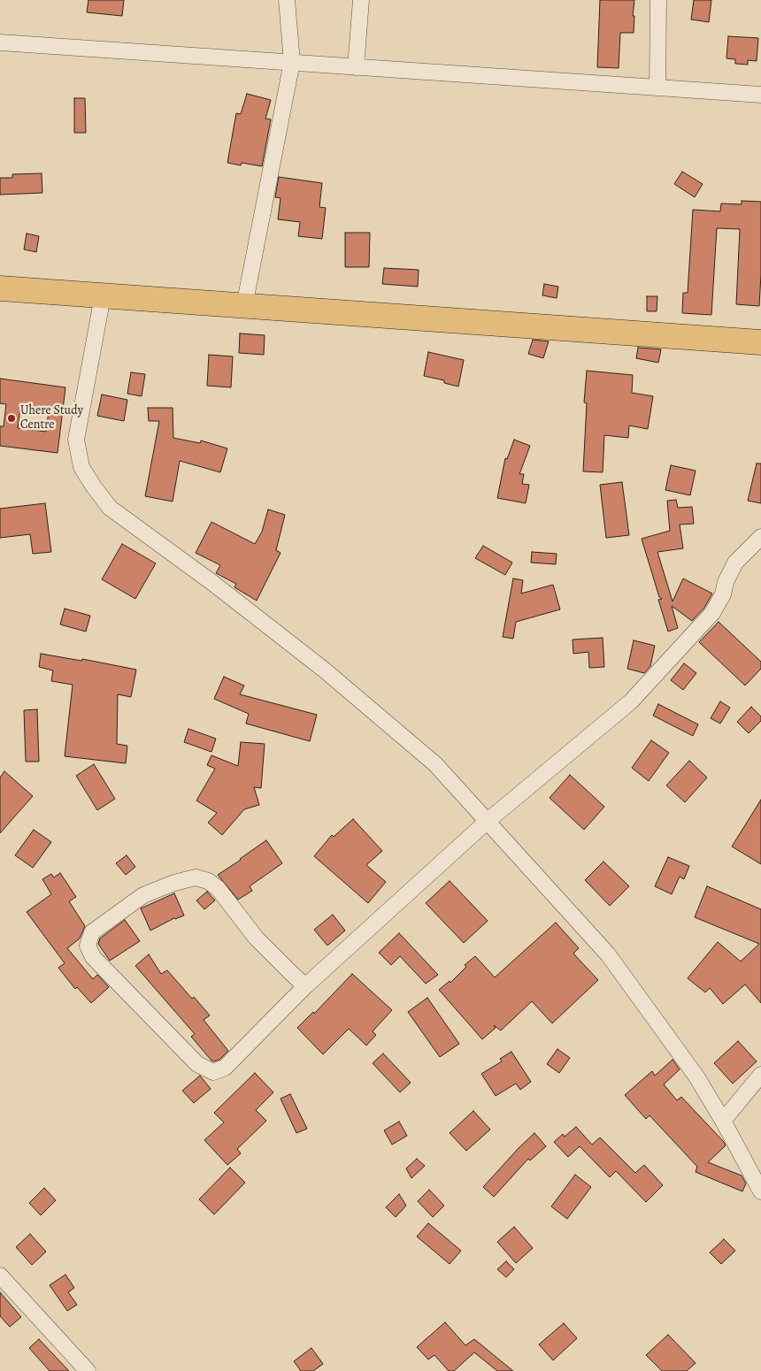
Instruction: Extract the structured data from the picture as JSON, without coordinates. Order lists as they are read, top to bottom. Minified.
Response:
{"places":["Uhere Study Centre"]}
